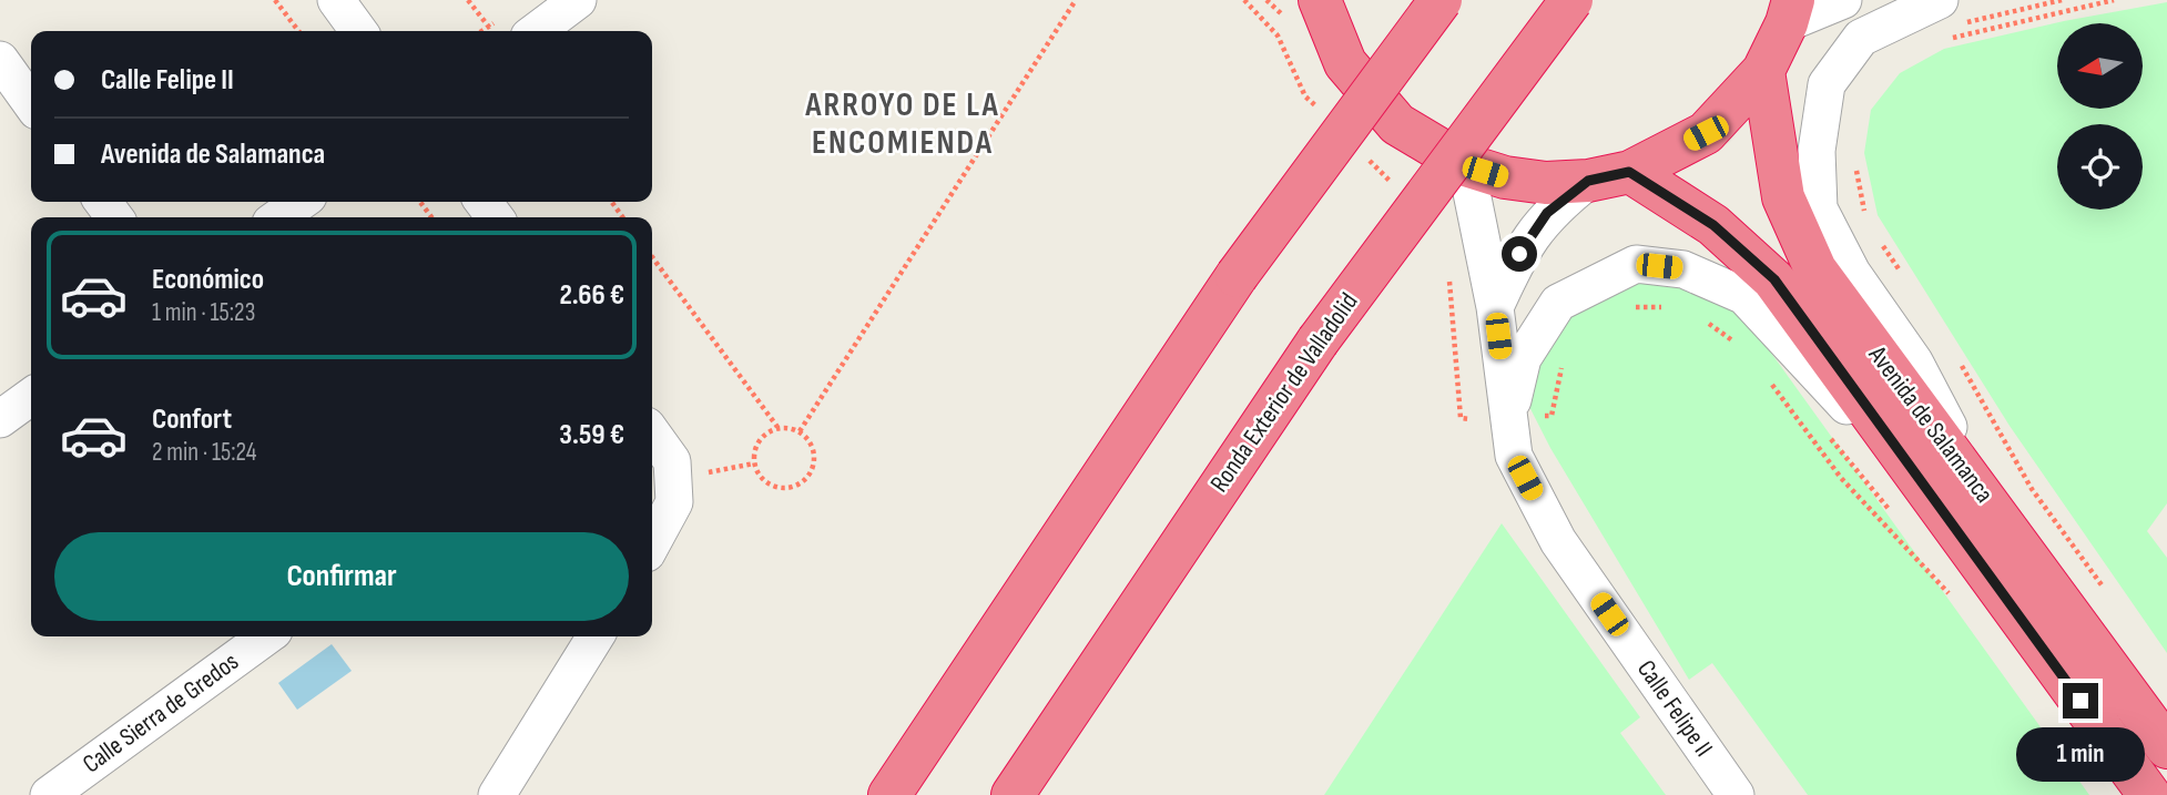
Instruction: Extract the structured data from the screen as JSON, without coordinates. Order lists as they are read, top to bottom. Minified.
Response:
{"streets":{"highway":["Ronda Exterior de Valladolid","Avenida de Salamanca"],"street":["Calle Felipe II","Calle Sierra de Gredos"]},"crossings":[["Avenida de Salamanca","Calle Felipe II"]],"districts":["ARROYO DE LA ENCOMIENDA"],"north":"left","page":{"banner":["Calle Felipe II","Avenida de Salamanca"],"list":[{"name":"Económico","note":"1 min · 15:23","value":"2.66 €"},{"name":"Confort","note":"2 min · 15:24","value":"3.59 €"}],"buttons":"Confirmar","bubble":"1 min"}}
